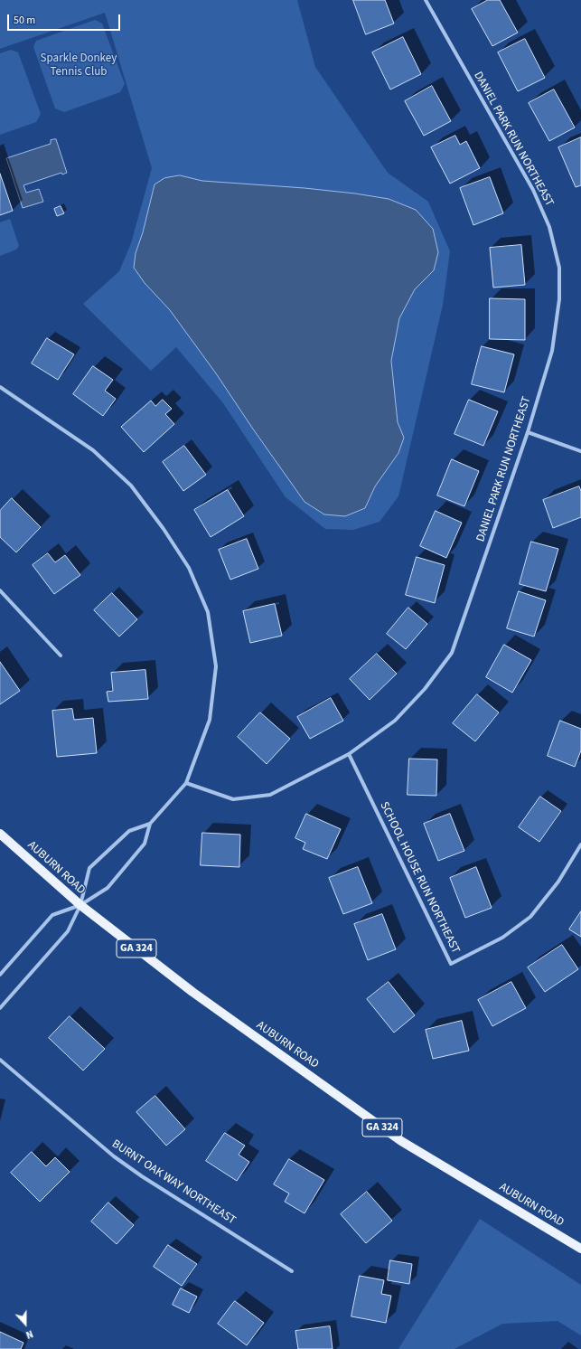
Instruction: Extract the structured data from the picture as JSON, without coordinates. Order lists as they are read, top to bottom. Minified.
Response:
{"streets":{"main road":["AUBURN ROAD","GA 324"],"street":["DANIEL PARK RUN NORTHEAST","SCHOOL HOUSE RUN NORTHEAST","BURNT OAK WAY NORTHEAST"]},"crossings":[["DANIEL PARK RUN NORTHEAST","SCHOOL HOUSE RUN NORTHEAST"]],"parks":["Sparkle Donkey Tennis Club"],"scale_bar":"50 m","north":"bottom"}
